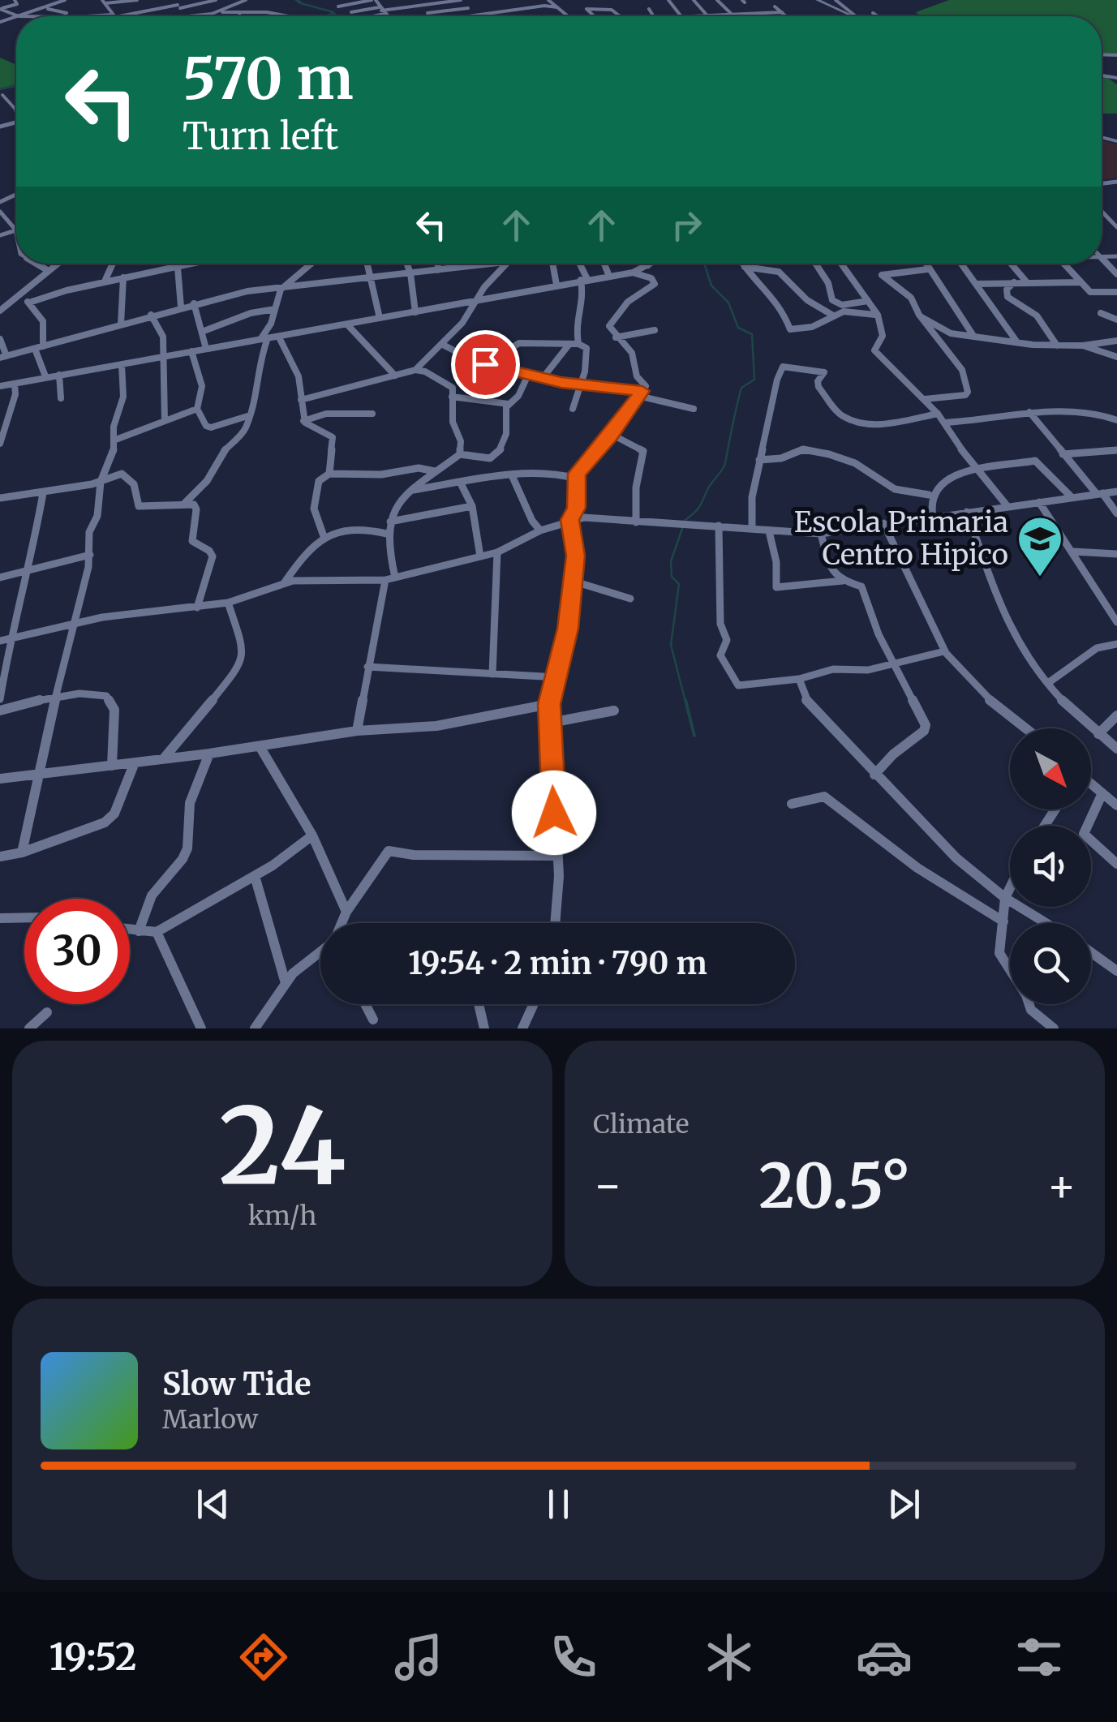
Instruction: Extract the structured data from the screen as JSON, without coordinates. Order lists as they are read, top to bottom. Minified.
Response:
{"places":{"school or university":["Escola Primaria Centro Hipico"]},"north":"bottom right","page":{"turn":["570 m","Turn left"],"limit":"30","trip":"19:54 · 2 min · 790 m","tile":[["24","km/h"],"Climate"],"heat":["−","20.5°","+"],"song":["Slow Tide","Marlow"],"tabs":"19:52"}}
